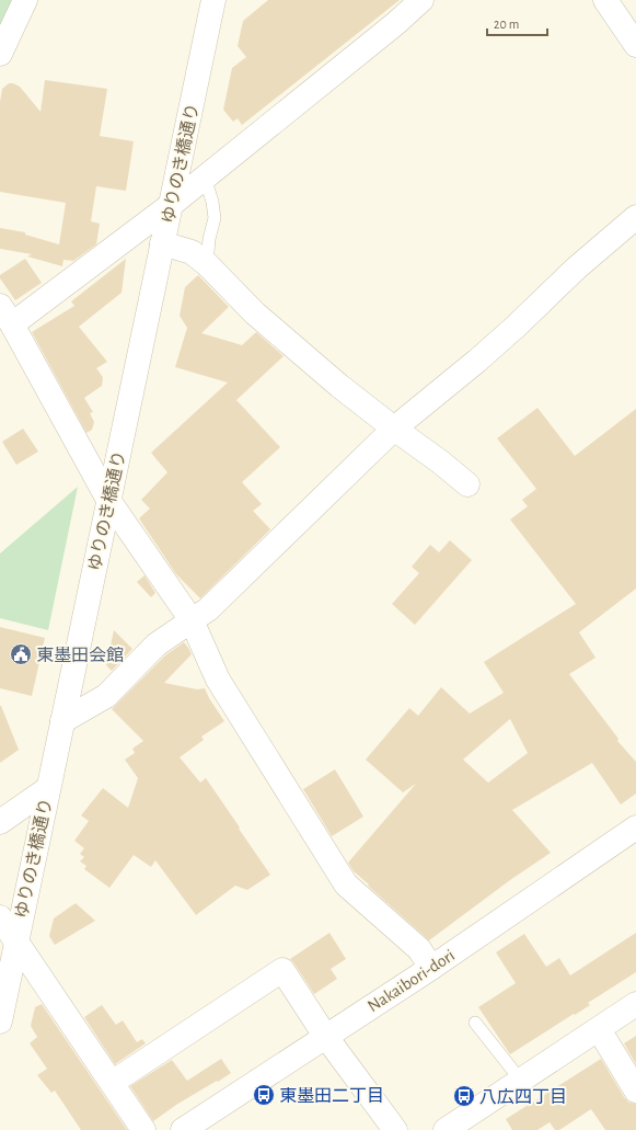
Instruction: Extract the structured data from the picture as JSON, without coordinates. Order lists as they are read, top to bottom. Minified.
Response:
{"streets":{"street":["ゆりのき橋通り","Nakaibori-dori"]},"places":{"public building":["東墨田会館"],"bus stop":["東墨田二丁目","八広四丁目"]},"scale_bar":"20 m"}
